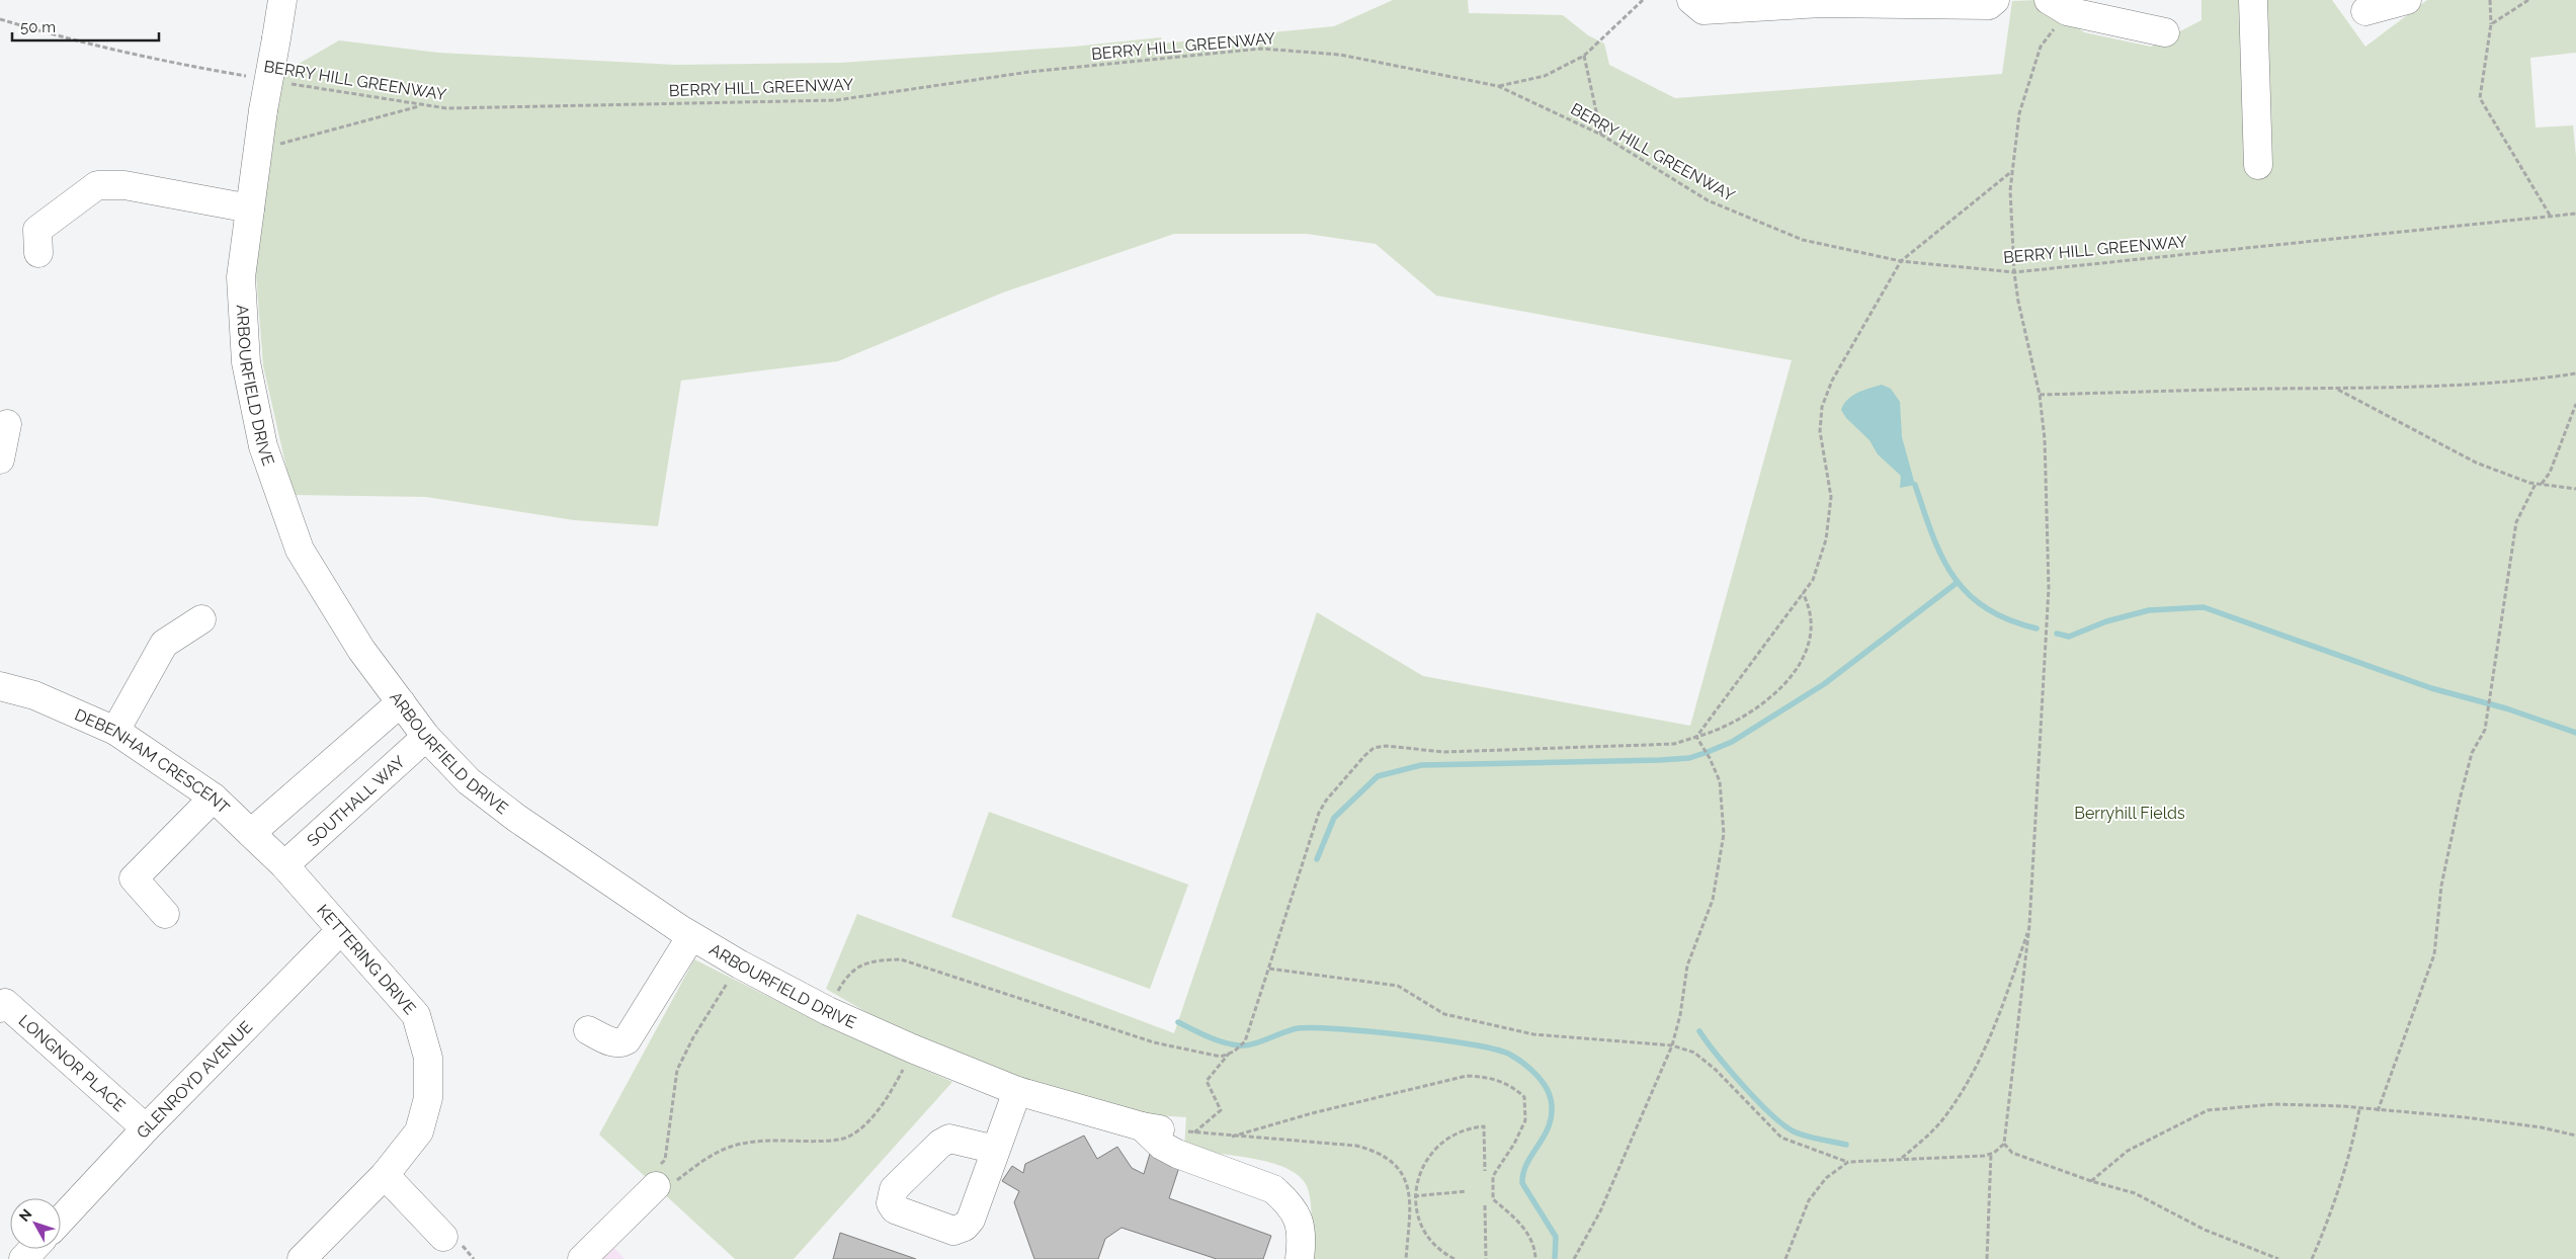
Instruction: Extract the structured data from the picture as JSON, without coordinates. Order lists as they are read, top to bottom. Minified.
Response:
{"streets":{"street":["ARBOURFIELD DRIVE","DEBENHAM CRESCENT","SOUTHALL WAY","KETTERING DRIVE","LONGNOR PLACE","GLENROYD AVENUE"],"path":["BERRY HILL GREENWAY"]},"crossings":[["ARBOURFIELD DRIVE","SOUTHALL WAY"],["DEBENHAM CRESCENT","SOUTHALL WAY"],["DEBENHAM CRESCENT","KETTERING DRIVE"],["SOUTHALL WAY","KETTERING DRIVE"],["KETTERING DRIVE","GLENROYD AVENUE"],["LONGNOR PLACE","GLENROYD AVENUE"]],"parks":["Berryhill Fields"],"scale_bar":"50 m","north":"top left"}
